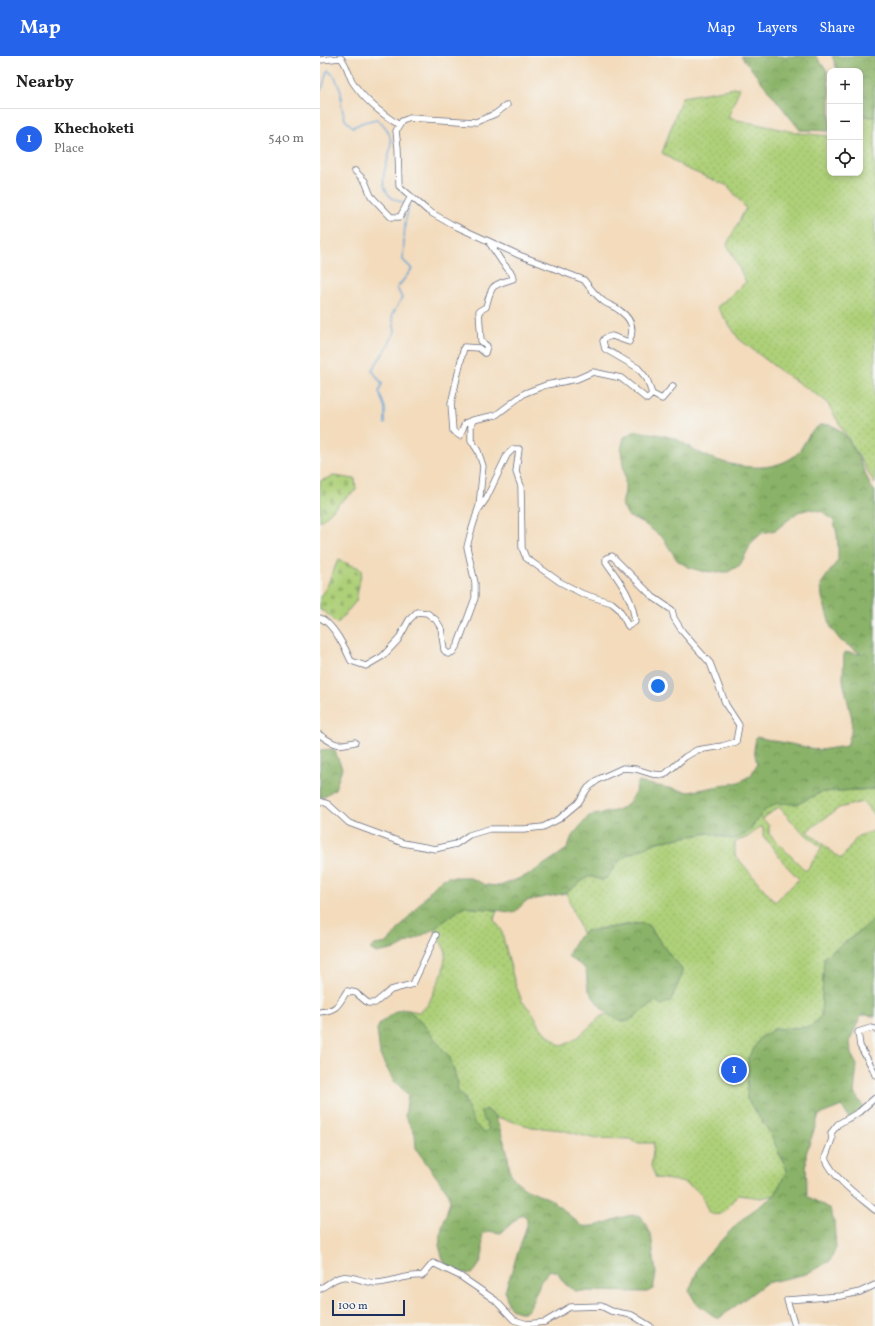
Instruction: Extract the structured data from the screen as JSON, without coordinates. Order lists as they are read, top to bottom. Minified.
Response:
{"scale_bar":"100 m","page":{"header":"Map","nav":["Map","Layers","Share"],"heading":"Nearby","map_buttons":["+","−"],"list":[{"mark":"1","name":"Khechoketi","note":"Place","value":"540 m"}],"pins":"1","scale":"100 m"}}
